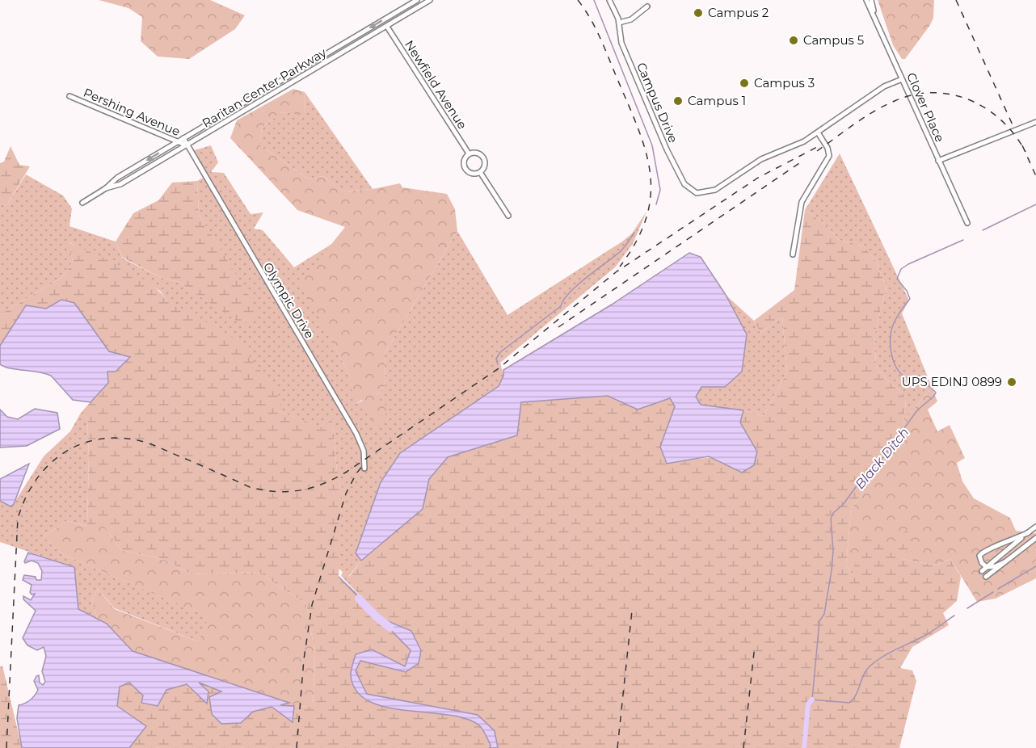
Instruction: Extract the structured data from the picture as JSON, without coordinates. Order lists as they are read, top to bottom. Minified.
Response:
{"streets":{"street":["Newfield Avenue","Raritan Center Parkway","Campus Drive","Clover Place","Pershing Avenue","Olympic Drive"]},"crossings":[["Newfield Avenue","Raritan Center Parkway"],["Raritan Center Parkway","Pershing Avenue"],["Raritan Center Parkway","Olympic Drive"],["Pershing Avenue","Olympic Drive"]],"water":["Black Ditch"],"places":["Campus 2","Campus 5","Campus 3","Campus 1","UPS EDINJ 0899"]}
